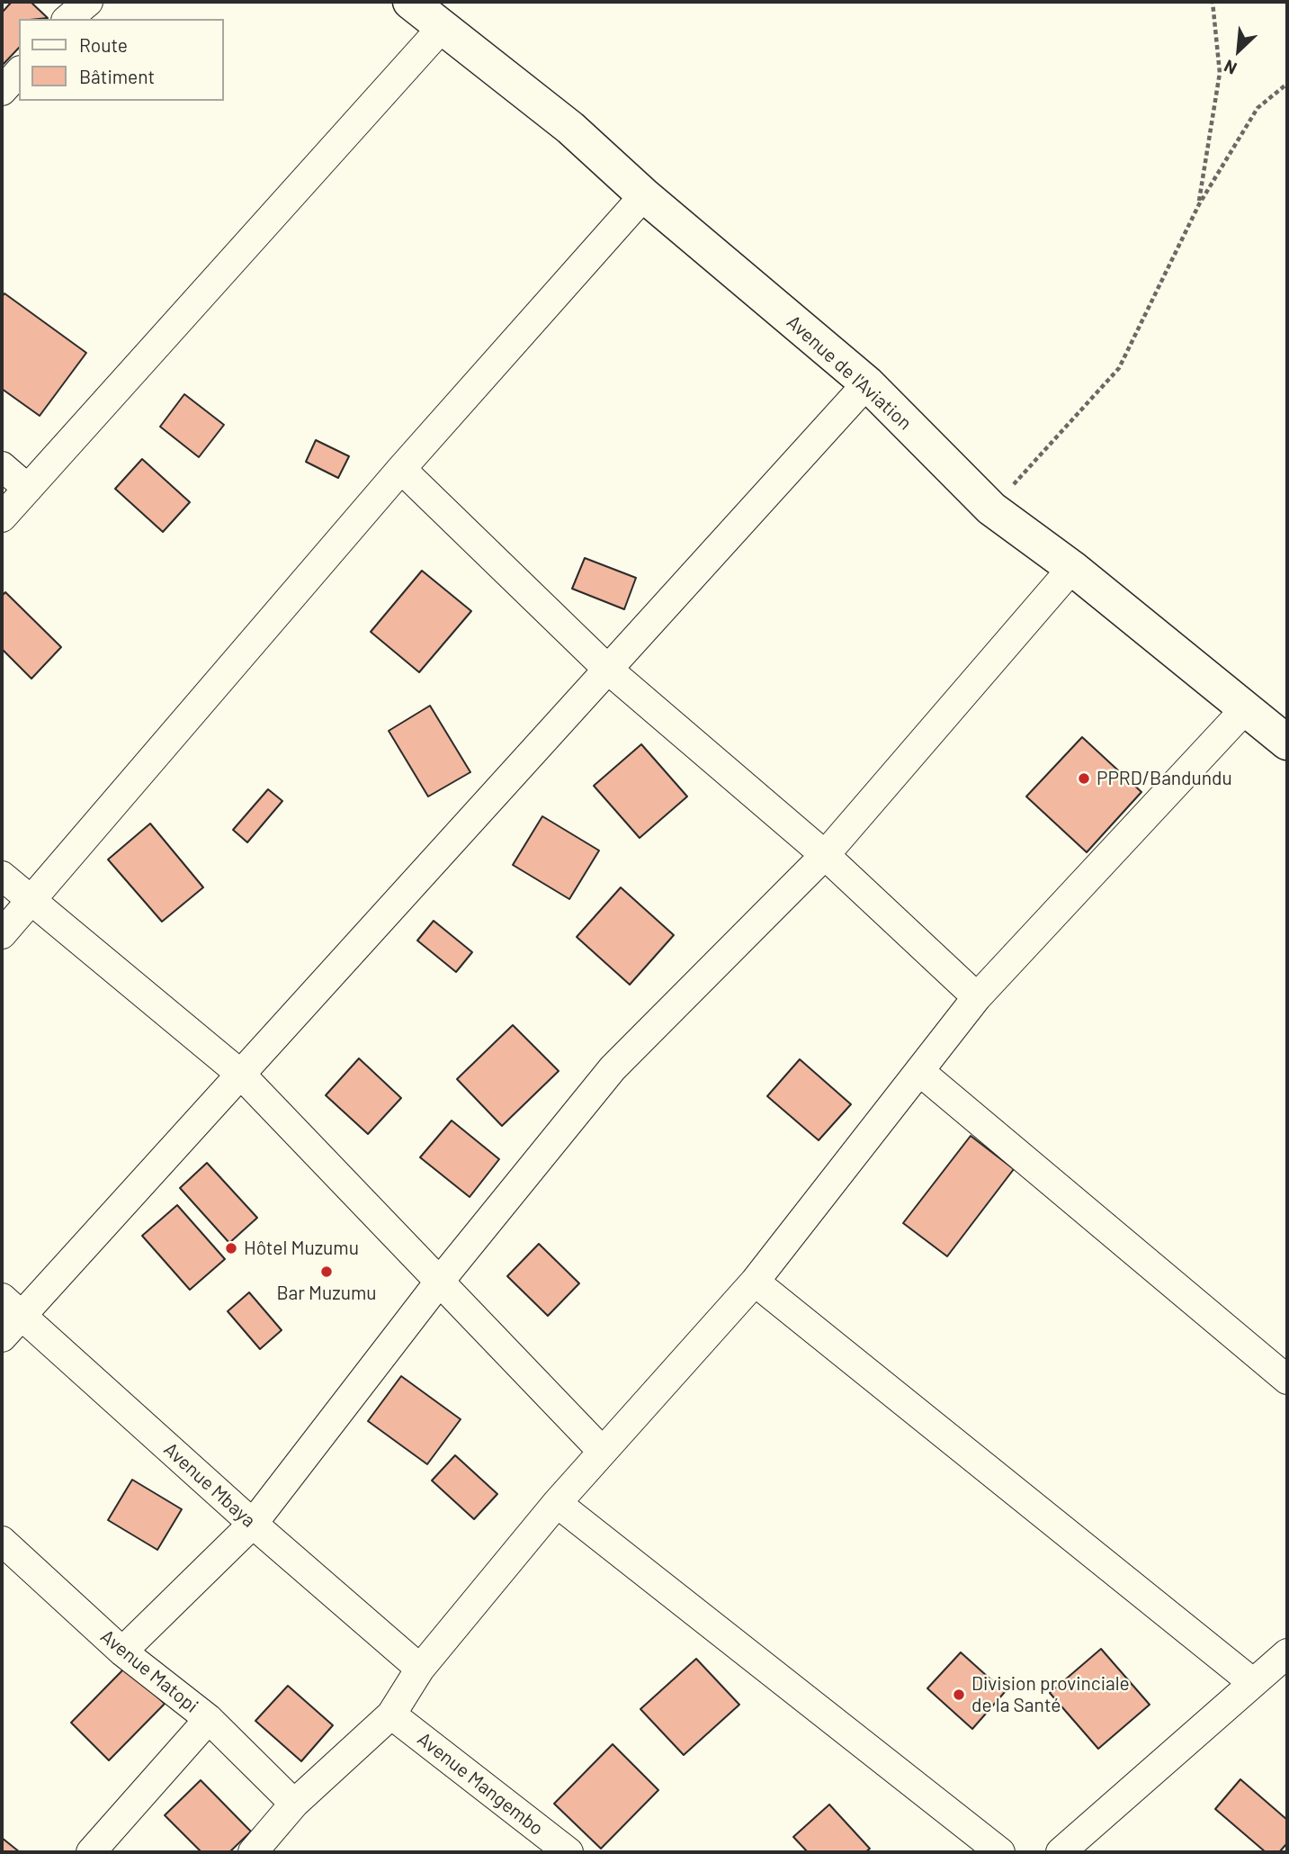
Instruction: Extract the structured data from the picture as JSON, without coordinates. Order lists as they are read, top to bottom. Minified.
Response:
{"streets":{"street":["Avenue de l'Aviation","Avenue Mbaya","Avenue Matopi","Avenue Mangembo"]},"places":["PPRD/Bandundu","Hôtel Muzumu","Bar Muzumu","Division provinciale de la Santé"],"legend":["Route","Bâtiment"],"north":"bottom left"}
